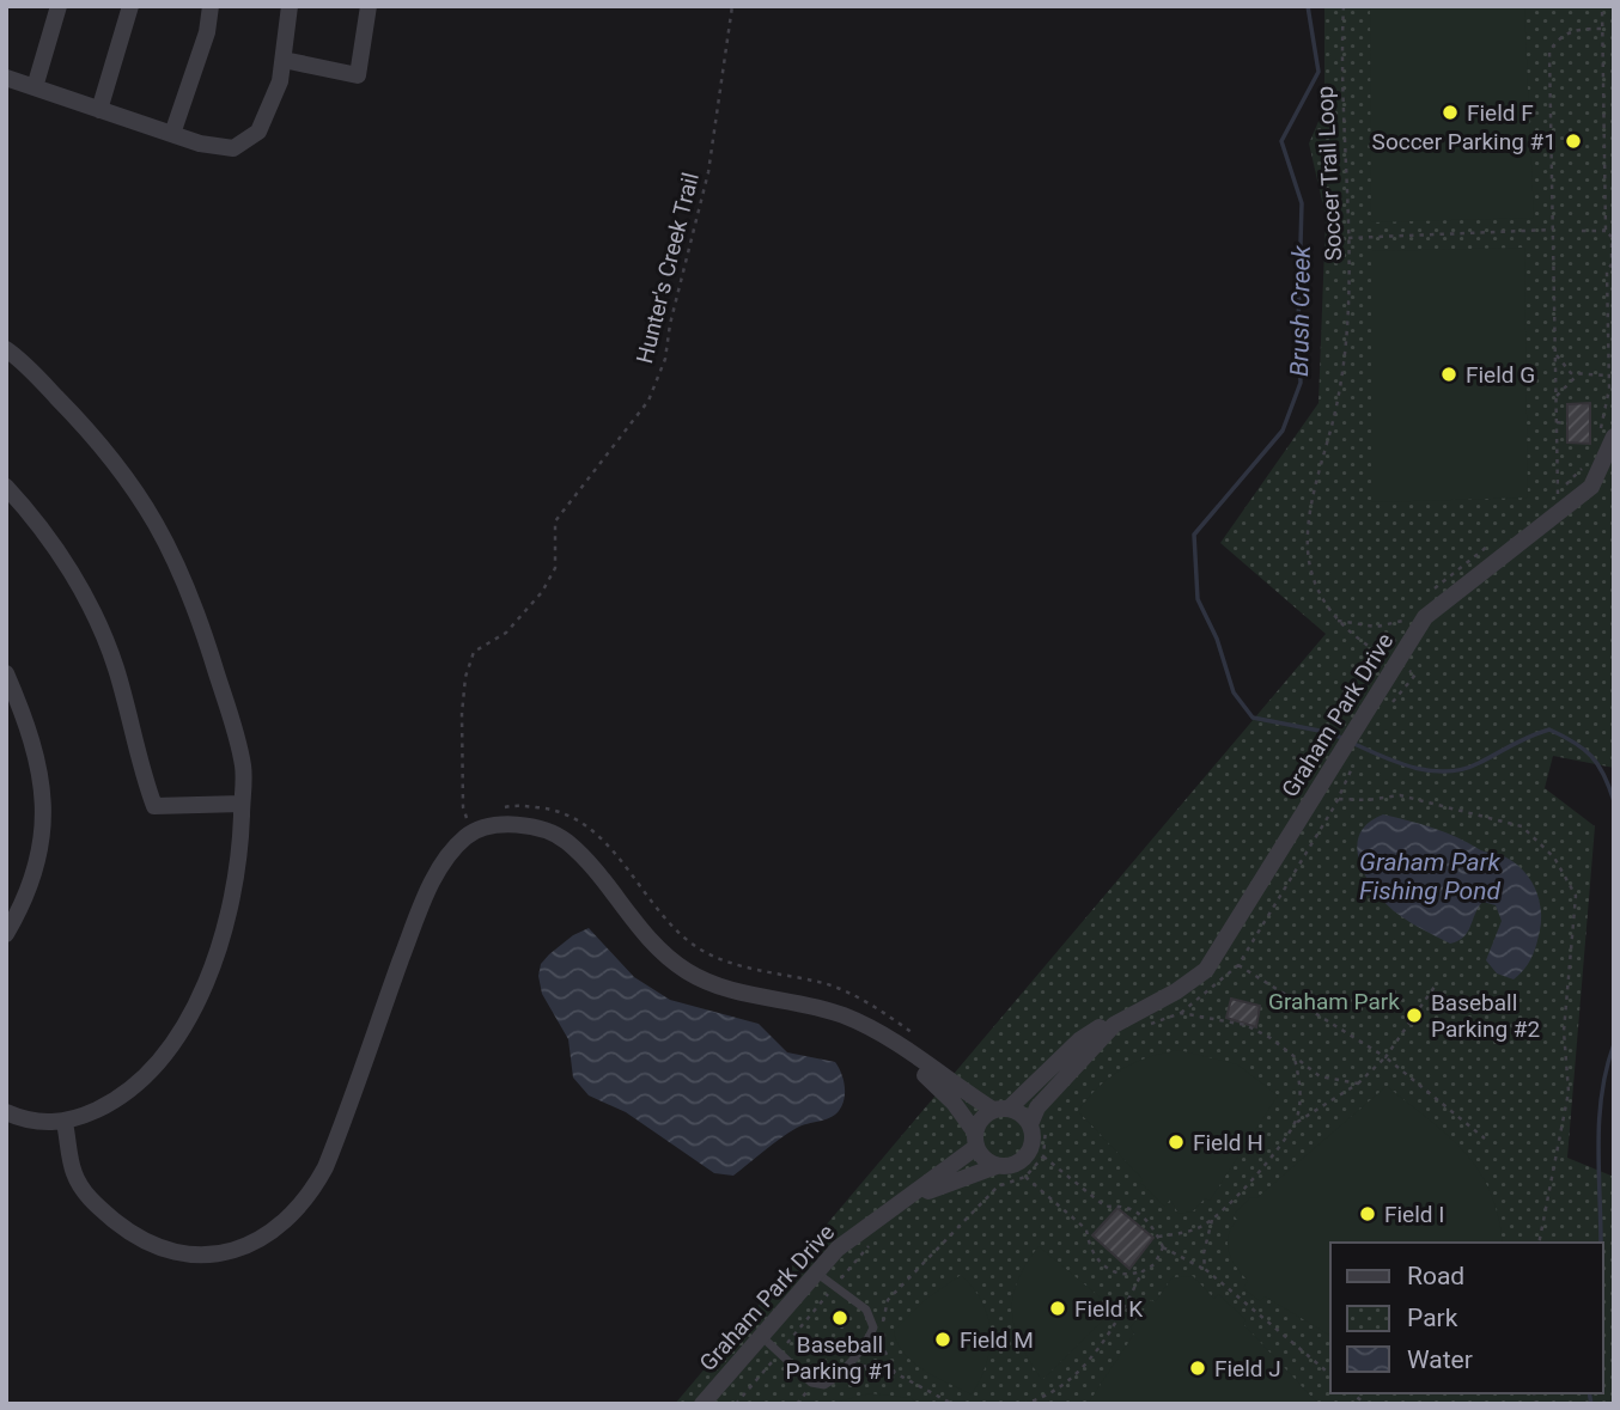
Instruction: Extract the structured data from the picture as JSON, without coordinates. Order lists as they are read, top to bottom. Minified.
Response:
{"streets":{"street":["Graham Park Drive"],"path":["Soccer Trail Loop","Hunter's Creek Trail"]},"water":["Brush Creek","Graham Park Fishing Pond"],"parks":["Graham Park"],"places":["Field F","Soccer Parking #1","Field G","Baseball Parking #2","Field H","Field I","Field K","Baseball Parking #1","Field M","Field J"],"legend":["Road","Park","Water"]}
